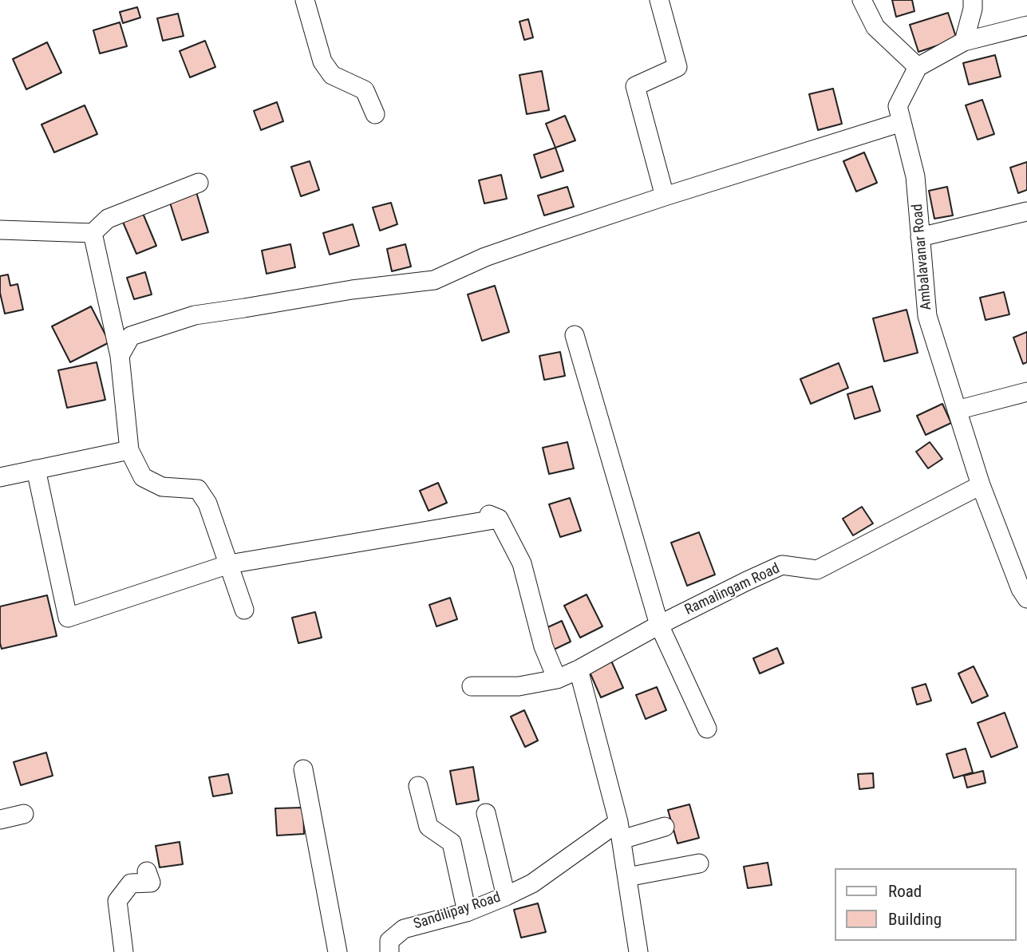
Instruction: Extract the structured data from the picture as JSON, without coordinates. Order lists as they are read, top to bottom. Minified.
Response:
{"streets":{"street":["Ambalavanar Road","Ramalingam Road","Sandilipay Road"]},"crossings":[["Ambalavanar Road","Ramalingam Road"]],"legend":["Road","Building"]}
